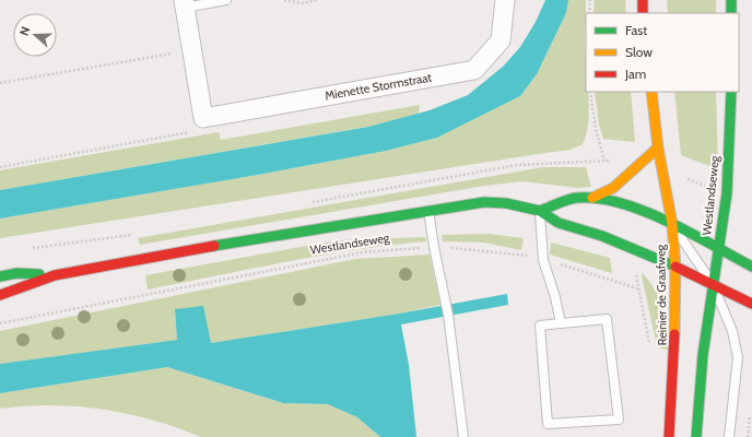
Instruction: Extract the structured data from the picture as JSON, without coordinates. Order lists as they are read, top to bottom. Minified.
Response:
{"streets":{"street":["Mienette Stormstraat","Westlandseweg","Reinier de Graafweg"]},"crossings":[["Westlandseweg","Reinier de Graafweg"]],"legend":["Fast","Slow","Jam"],"north":"left"}
